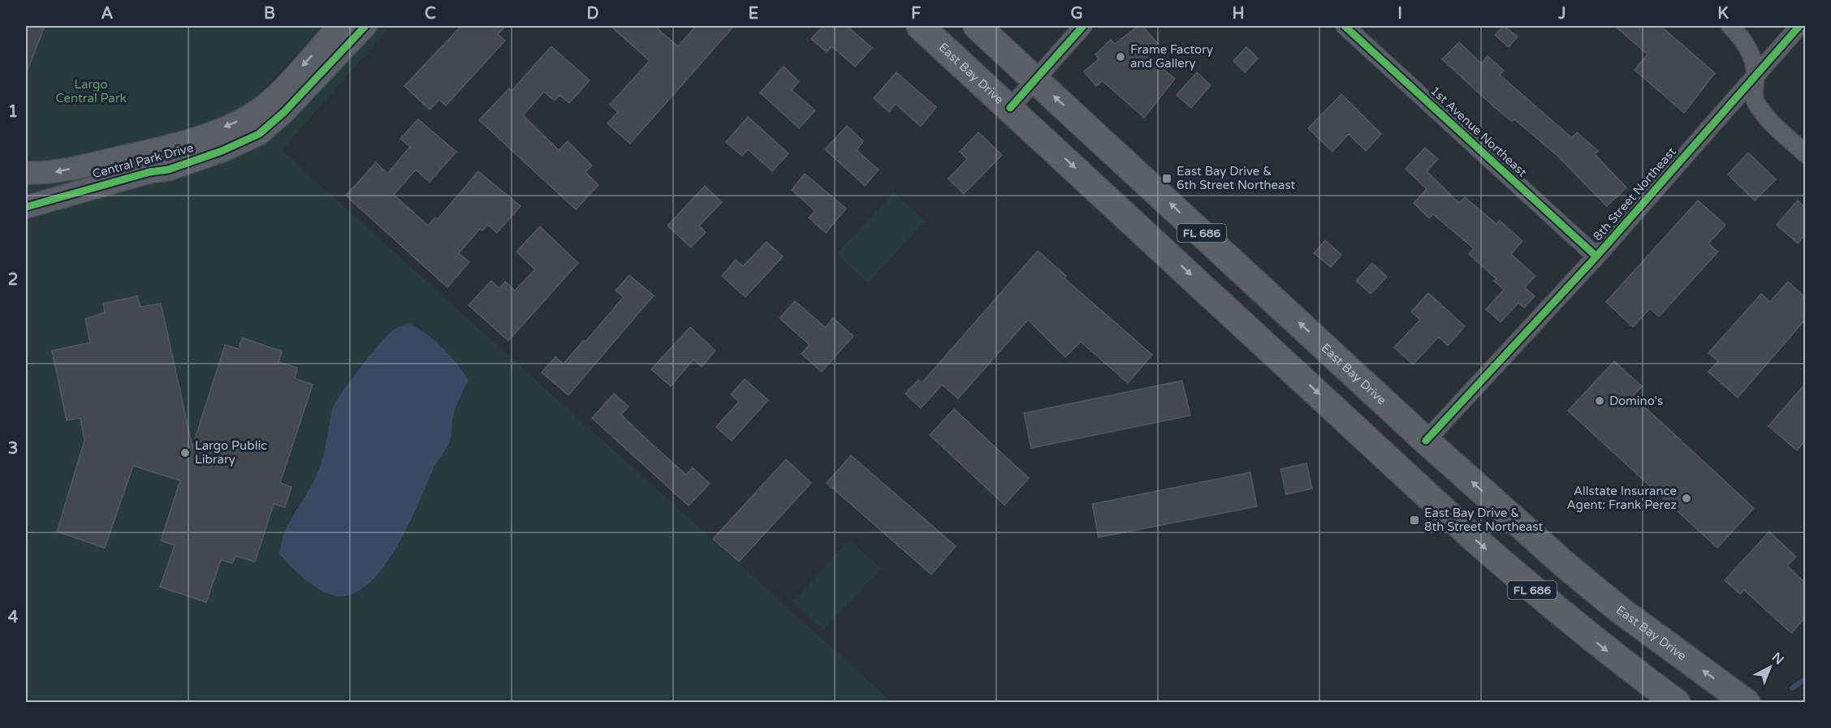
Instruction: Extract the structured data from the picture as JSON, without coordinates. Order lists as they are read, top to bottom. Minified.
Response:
{"streets":{"main road":["East Bay Drive","FL 686"],"street":["1st Avenue Northeast","Central Park Drive","8th Street Northeast"]},"crossings":[["East Bay Drive","8th Street Northeast"],["1st Avenue Northeast","8th Street Northeast"]],"parks":["Largo Central Park"],"places":{"other":["Frame Factory and Gallery","Domino's","Largo Public Library","Allstate Insurance Agent: Frank Perez"],"transit":["East Bay Drive & 6th Street Northeast","East Bay Drive & 8th Street Northeast"]},"north":"top right","grid":{"columns":["A","B","C","D","E","F","G","H","I","J","K"],"rows":["1","2","3","4"]}}
